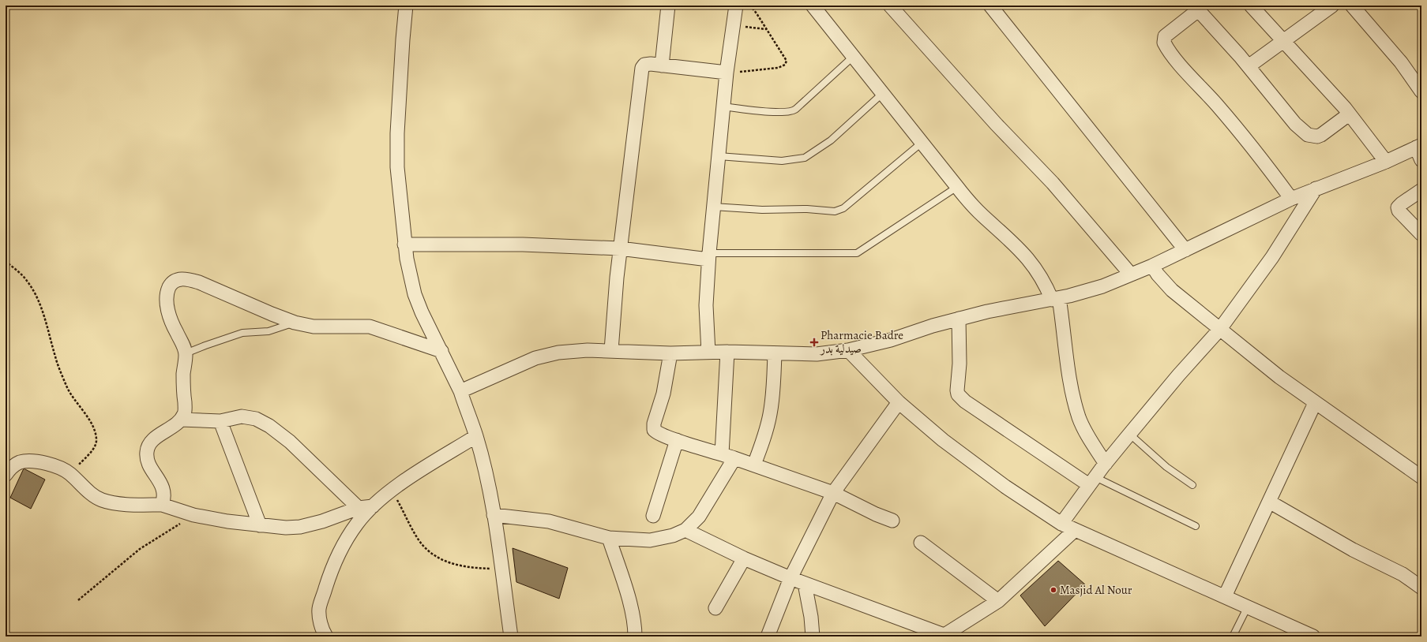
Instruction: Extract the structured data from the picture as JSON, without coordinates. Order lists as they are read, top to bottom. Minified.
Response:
{"places":{"health":["Pharmacie Badre صيدلية بدر"],"other":["Masjid Al Nour"]}}
